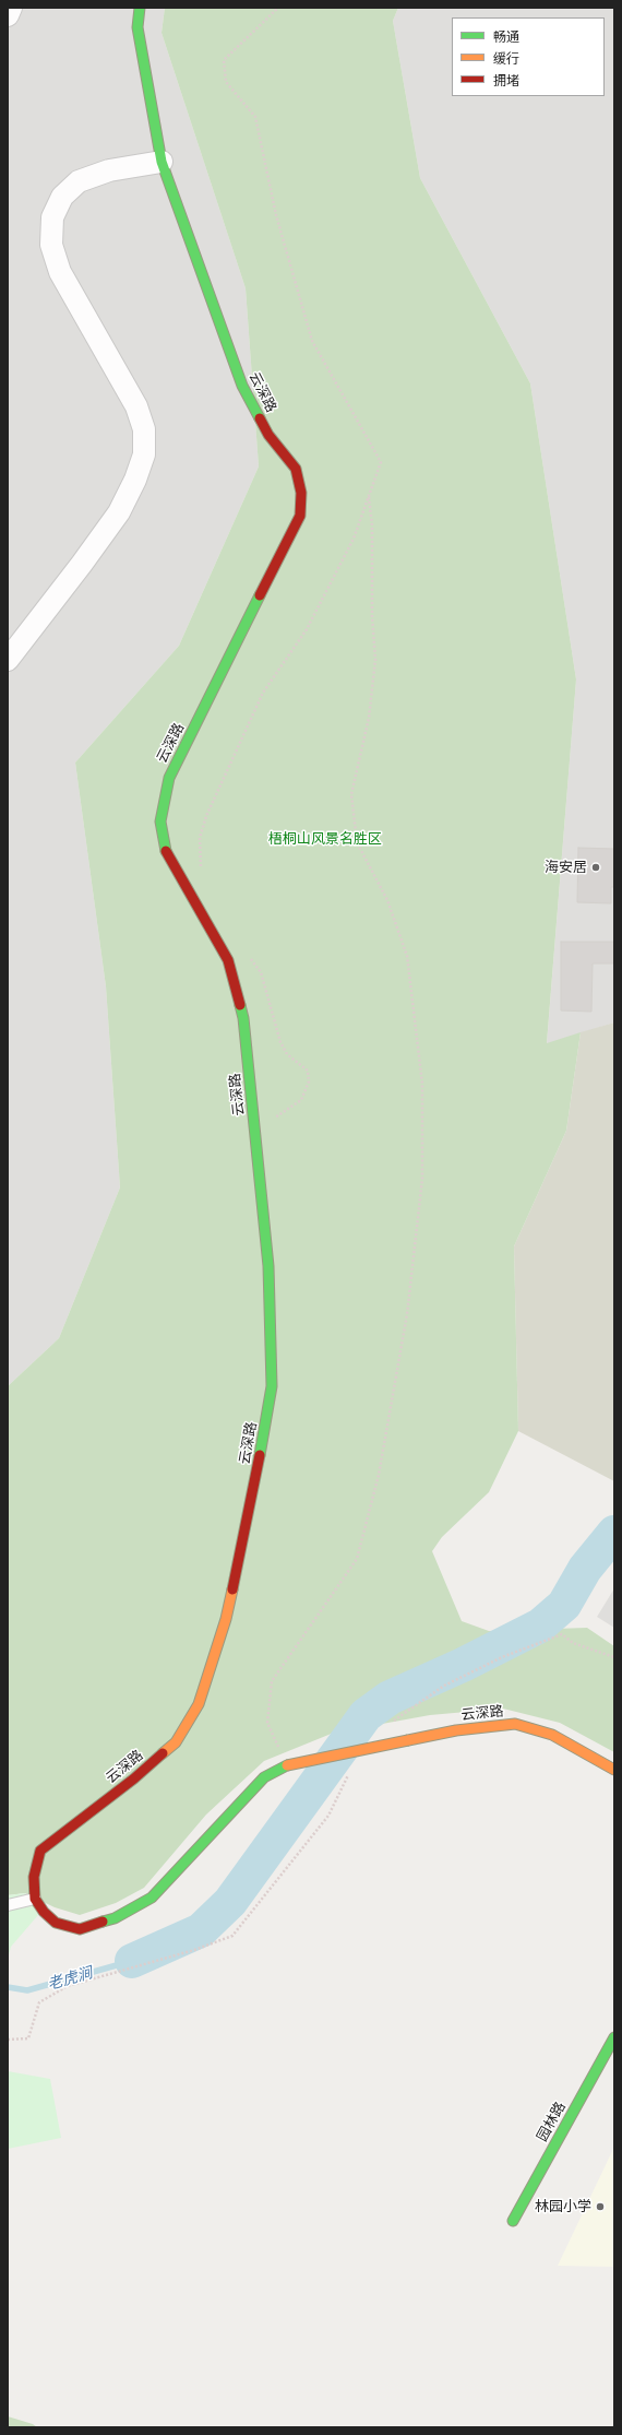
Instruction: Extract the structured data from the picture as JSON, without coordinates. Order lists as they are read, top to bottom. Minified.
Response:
{"streets":{"street":["云深路","园林路"]},"water":["老虎涧"],"parks":["梧桐山风景名胜区"],"places":["海安居","林园小学"],"legend":["畅通","缓行","拥堵"]}
